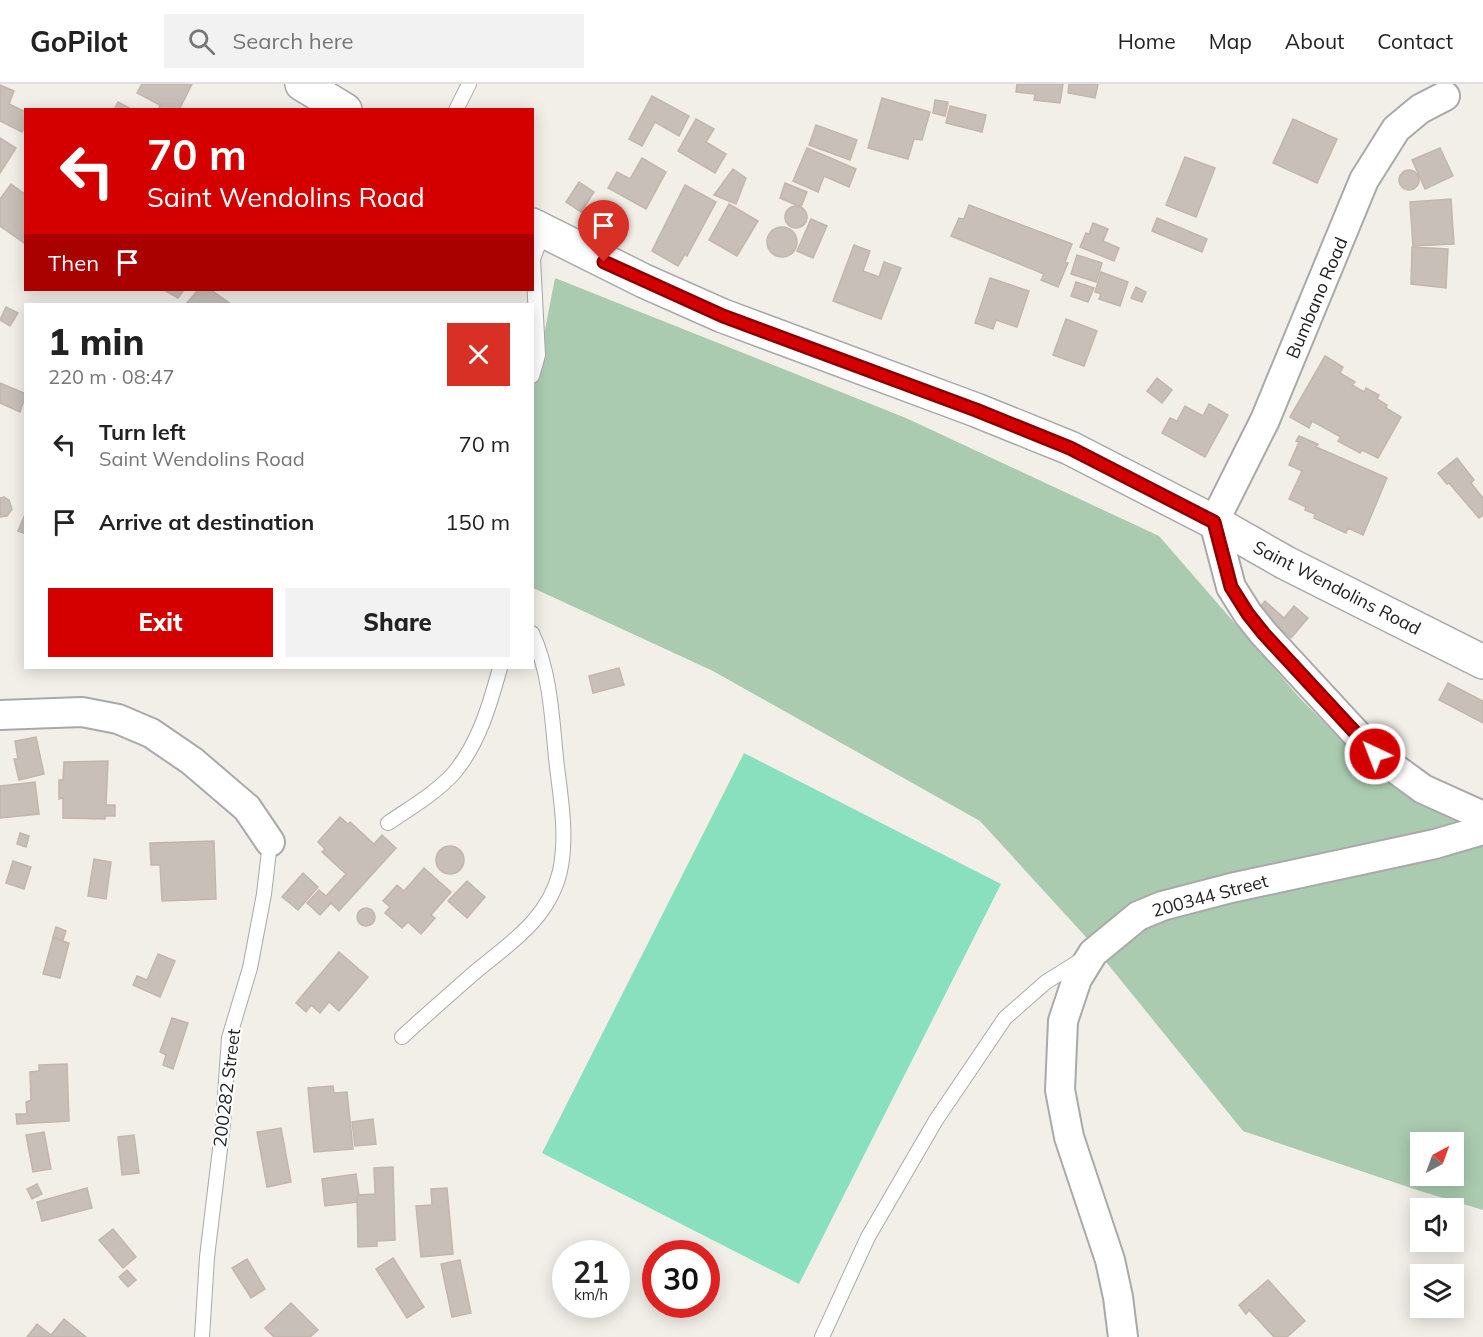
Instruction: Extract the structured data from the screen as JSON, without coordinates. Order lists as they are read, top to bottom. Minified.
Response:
{"streets":{"street":["Bumbano Road","Saint Wendolins Road","200344 Street"],"lane":["200282 Street"]},"crossings":[["Bumbano Road","Saint Wendolins Road"]],"north":"top right","page":{"header":"GoPilot","search":"Search here","nav":["Home","Map","About","Contact"],"turn":["70 m","Saint Wendolins Road"],"then":"Then","heading":["1 min","220 m · 08:47"],"list":[{"name":"Turn left","note":"Saint Wendolins Road","value":"70 m"},{"name":"Arrive at destination","value":"150 m"}],"buttons":["Exit","Share"],"speed":"21 km/h","limit":"30"}}
